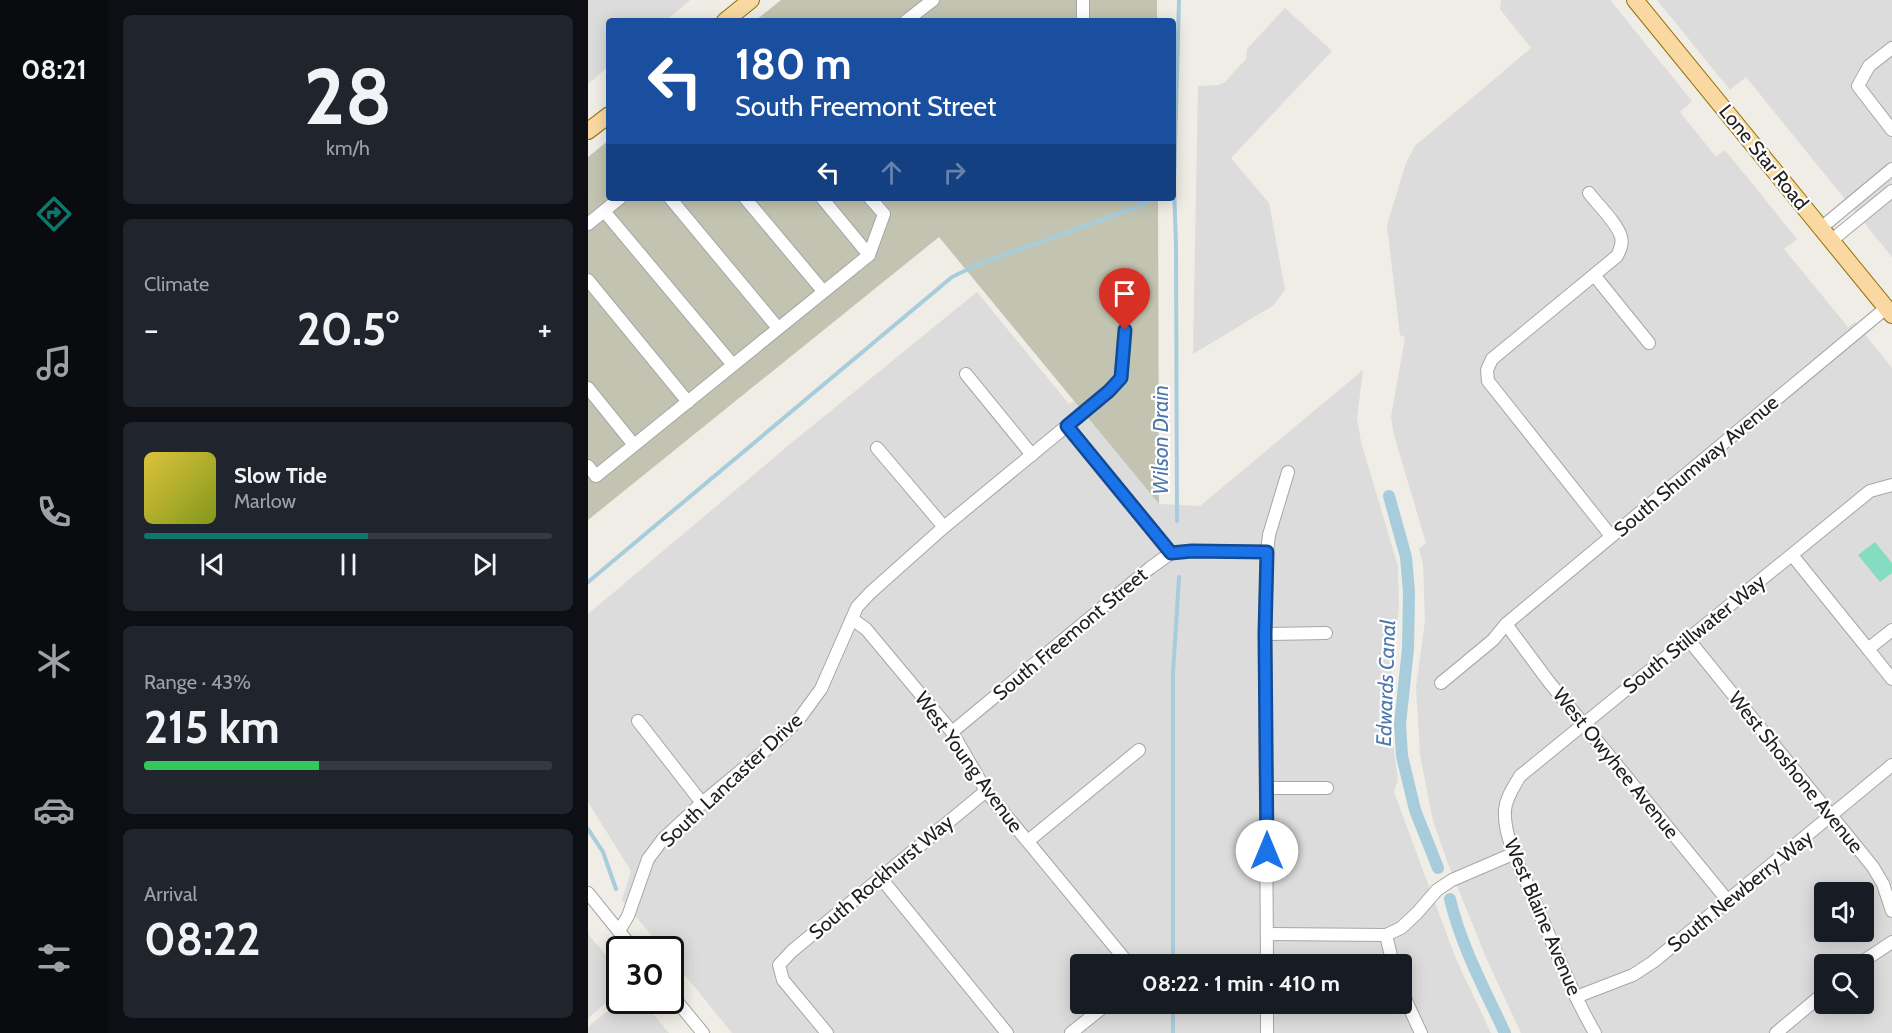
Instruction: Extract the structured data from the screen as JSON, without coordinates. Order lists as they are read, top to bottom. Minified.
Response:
{"streets":{"main road":["Lone Star Road"],"street":["South Shumway Avenue","South Freemont Street","South Stillwater Way","West Young Avenue","West Owyhee Avenue","West Shoshone Avenue","South Lancaster Drive","South Rockhurst Way","South Newberry Way","West Blaine Avenue"]},"crossings":[["Lone Star Road","South Shumway Avenue"],["South Shumway Avenue","West Owyhee Avenue"],["South Freemont Street","West Young Avenue"],["South Stillwater Way","West Owyhee Avenue"],["South Stillwater Way","West Shoshone Avenue"],["South Stillwater Way","West Blaine Avenue"],["West Young Avenue","South Lancaster Drive"],["West Young Avenue","South Rockhurst Way"],["West Owyhee Avenue","South Newberry Way"],["West Shoshone Avenue","South Newberry Way"],["South Newberry Way","West Blaine Avenue"]],"water":["Wilson Drain","Edwards Canal"],"page":{"tabs":"08:21","tile":[["28","km/h"],"Climate",["Range · 43%","215 km"],["Arrival","08:22"]],"turn":["180 m","South Freemont Street"],"heat":["−","20.5°","+"],"song":["Slow Tide","Marlow"],"limit":"30","trip":"08:22 · 1 min · 410 m"}}
